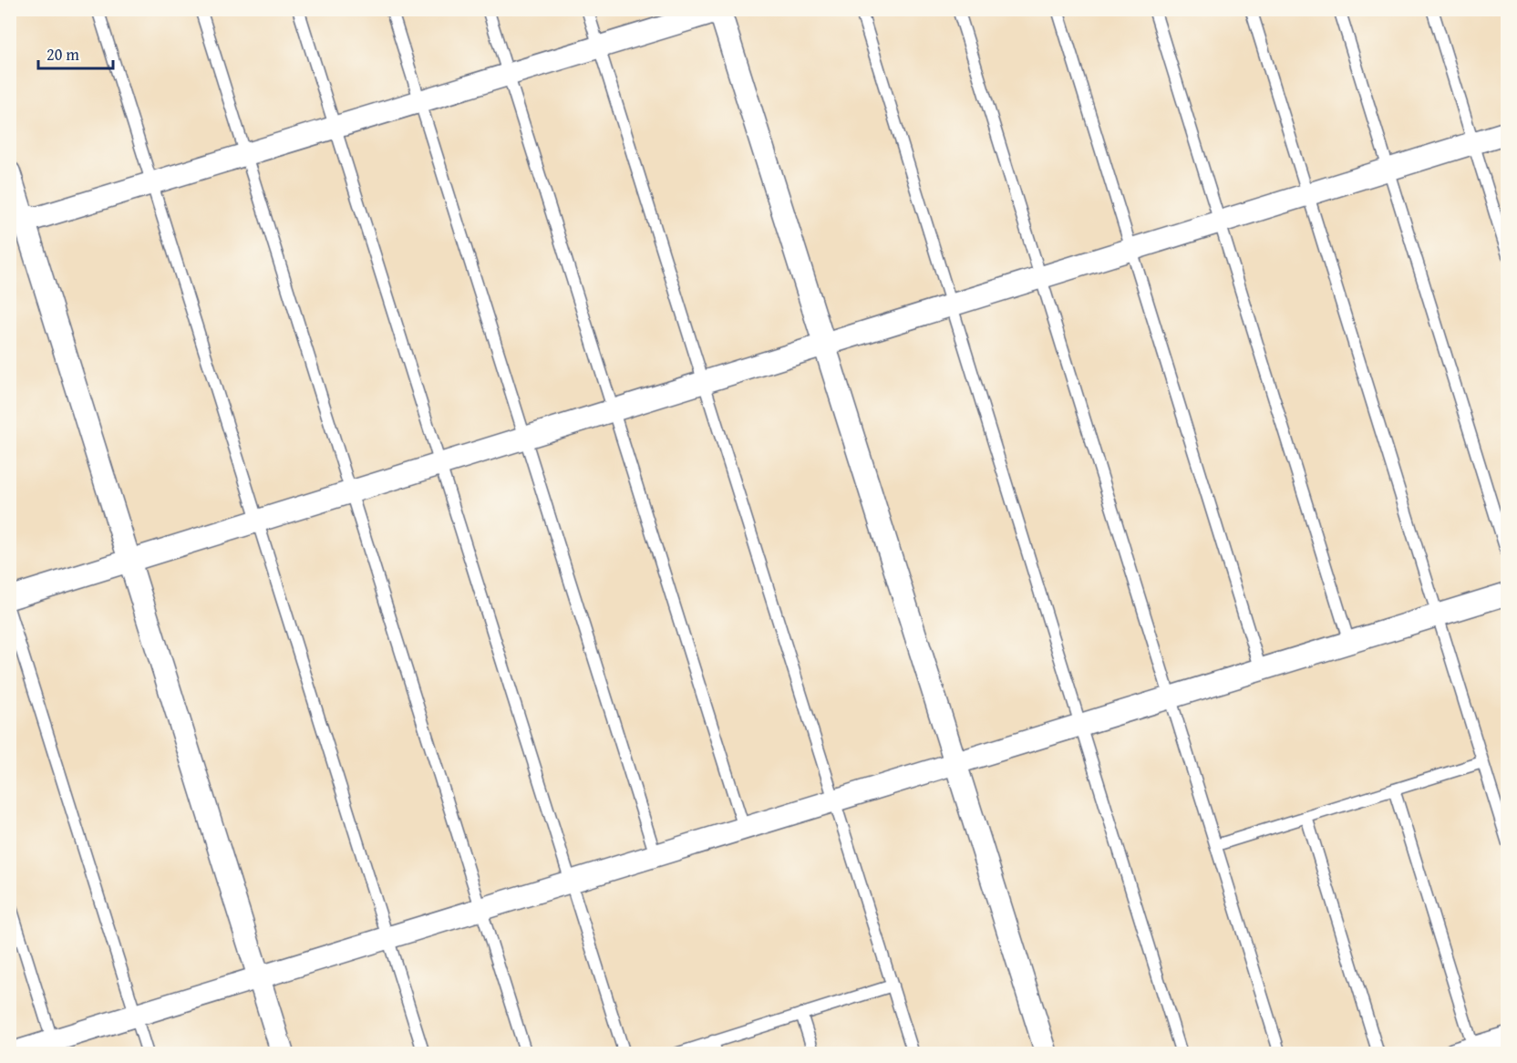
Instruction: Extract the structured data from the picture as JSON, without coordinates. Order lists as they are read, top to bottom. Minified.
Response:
{"scale_bar":"20 m"}
